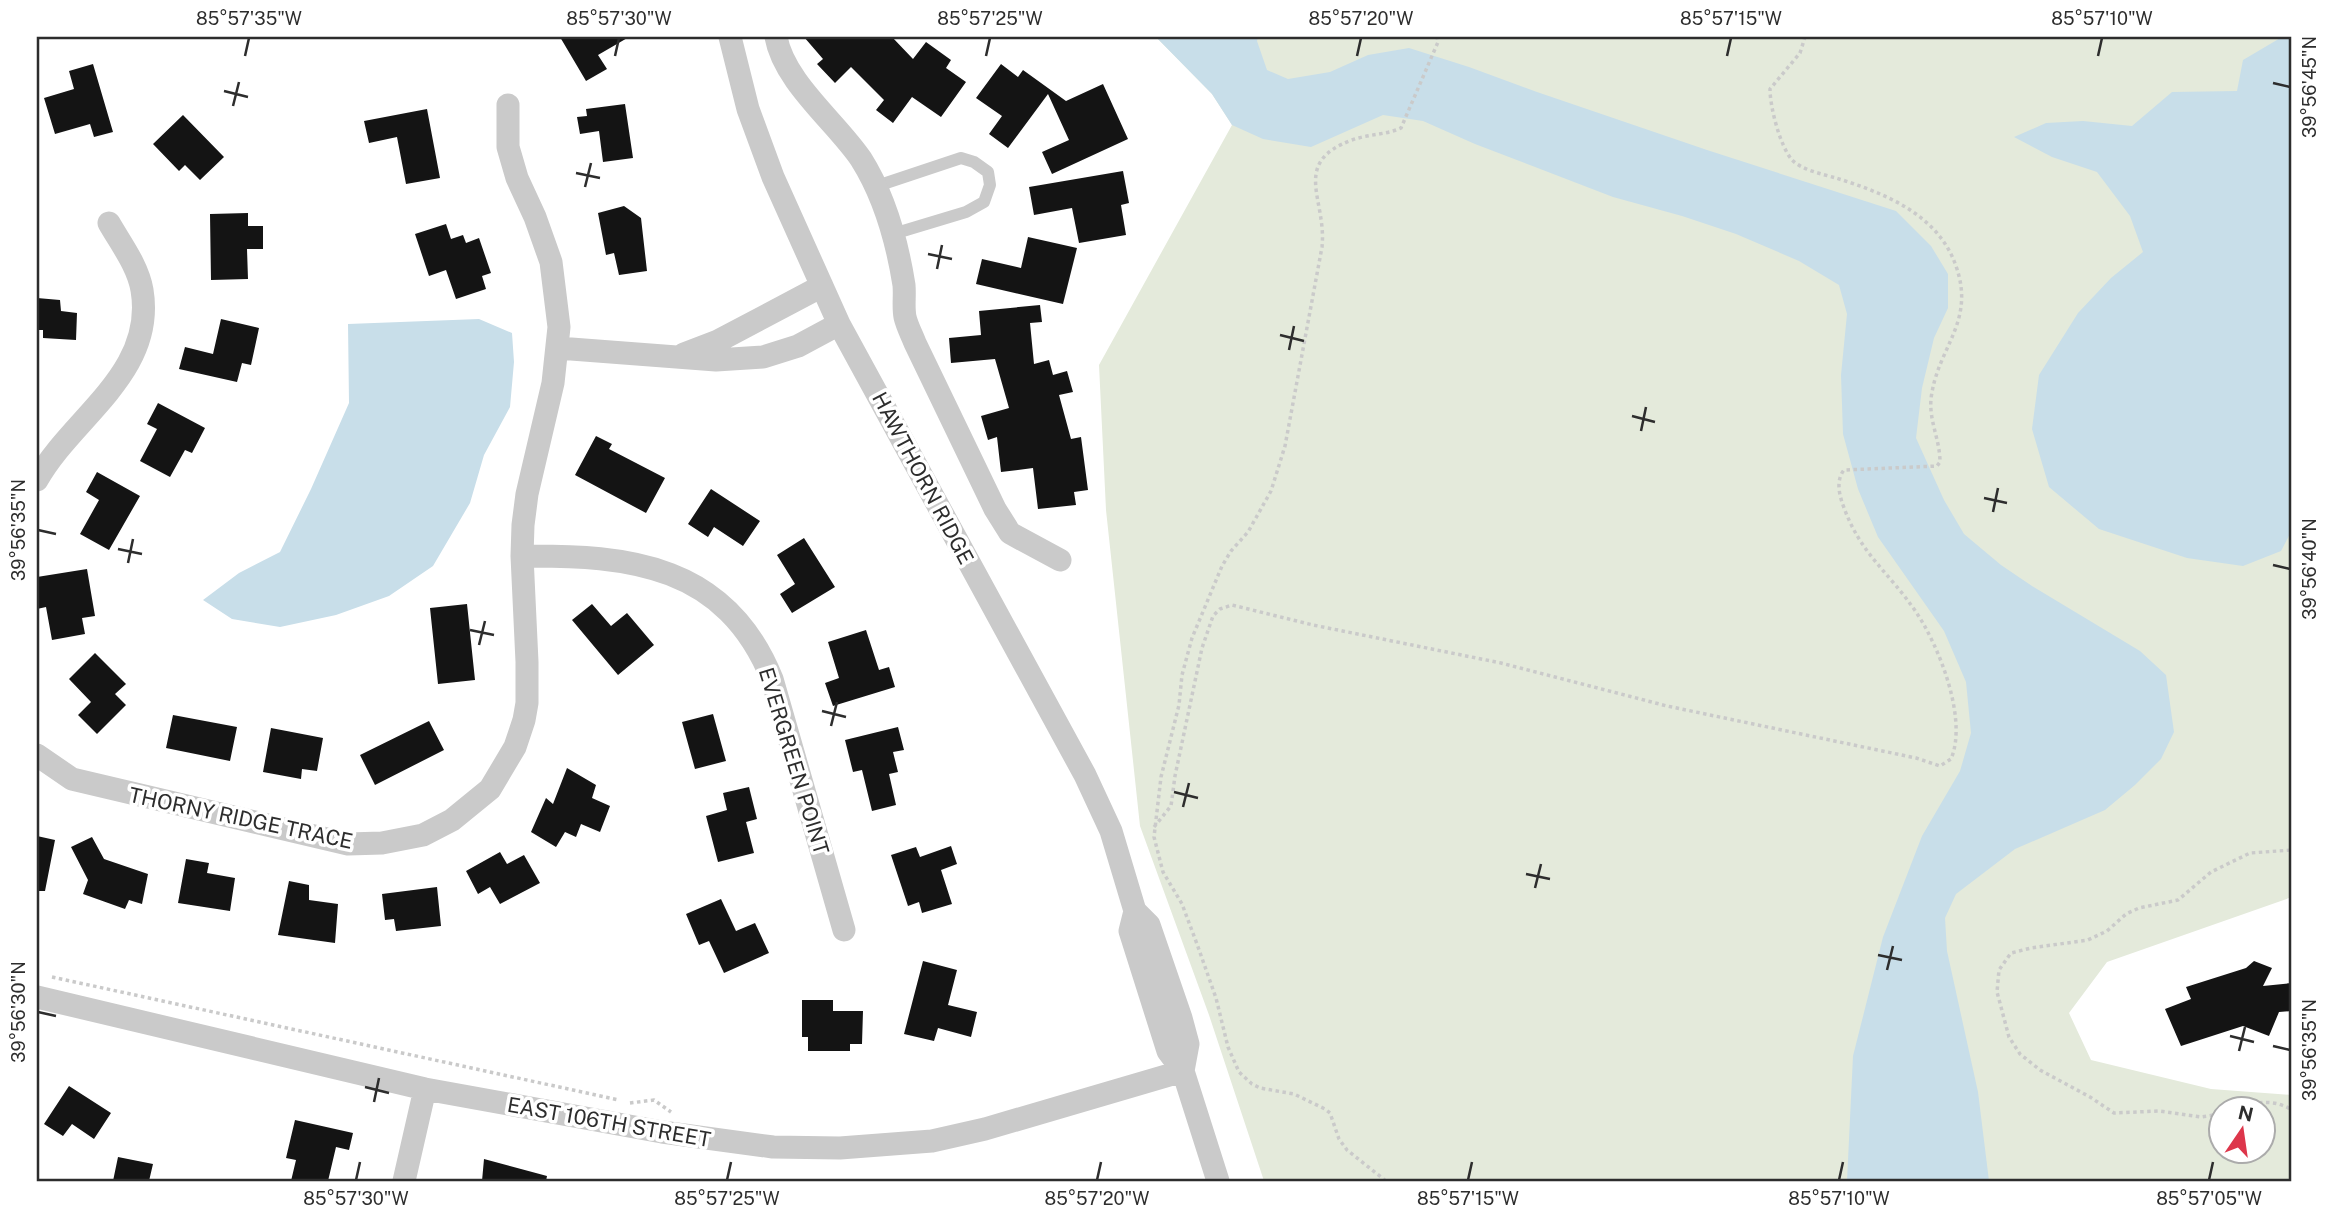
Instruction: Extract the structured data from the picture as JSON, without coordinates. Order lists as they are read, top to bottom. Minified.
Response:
{"streets":{"street":["HAWTHORN RIDGE","EVERGREEN POINT","THORNY RIDGE TRACE","EAST 106TH STREET"]},"crossings":[["HAWTHORN RIDGE","EAST 106TH STREET"],["EVERGREEN POINT","THORNY RIDGE TRACE"]],"north":"top","coordinates":["85°57'35\"W","85°57'30\"W","85°57'25\"W","85°57'20\"W","85°57'15\"W","85°57'10\"W","39°56'45\"N","39°56'35\"N","39°56'40\"N","39°56'30\"N","85°57'05\"W"]}
